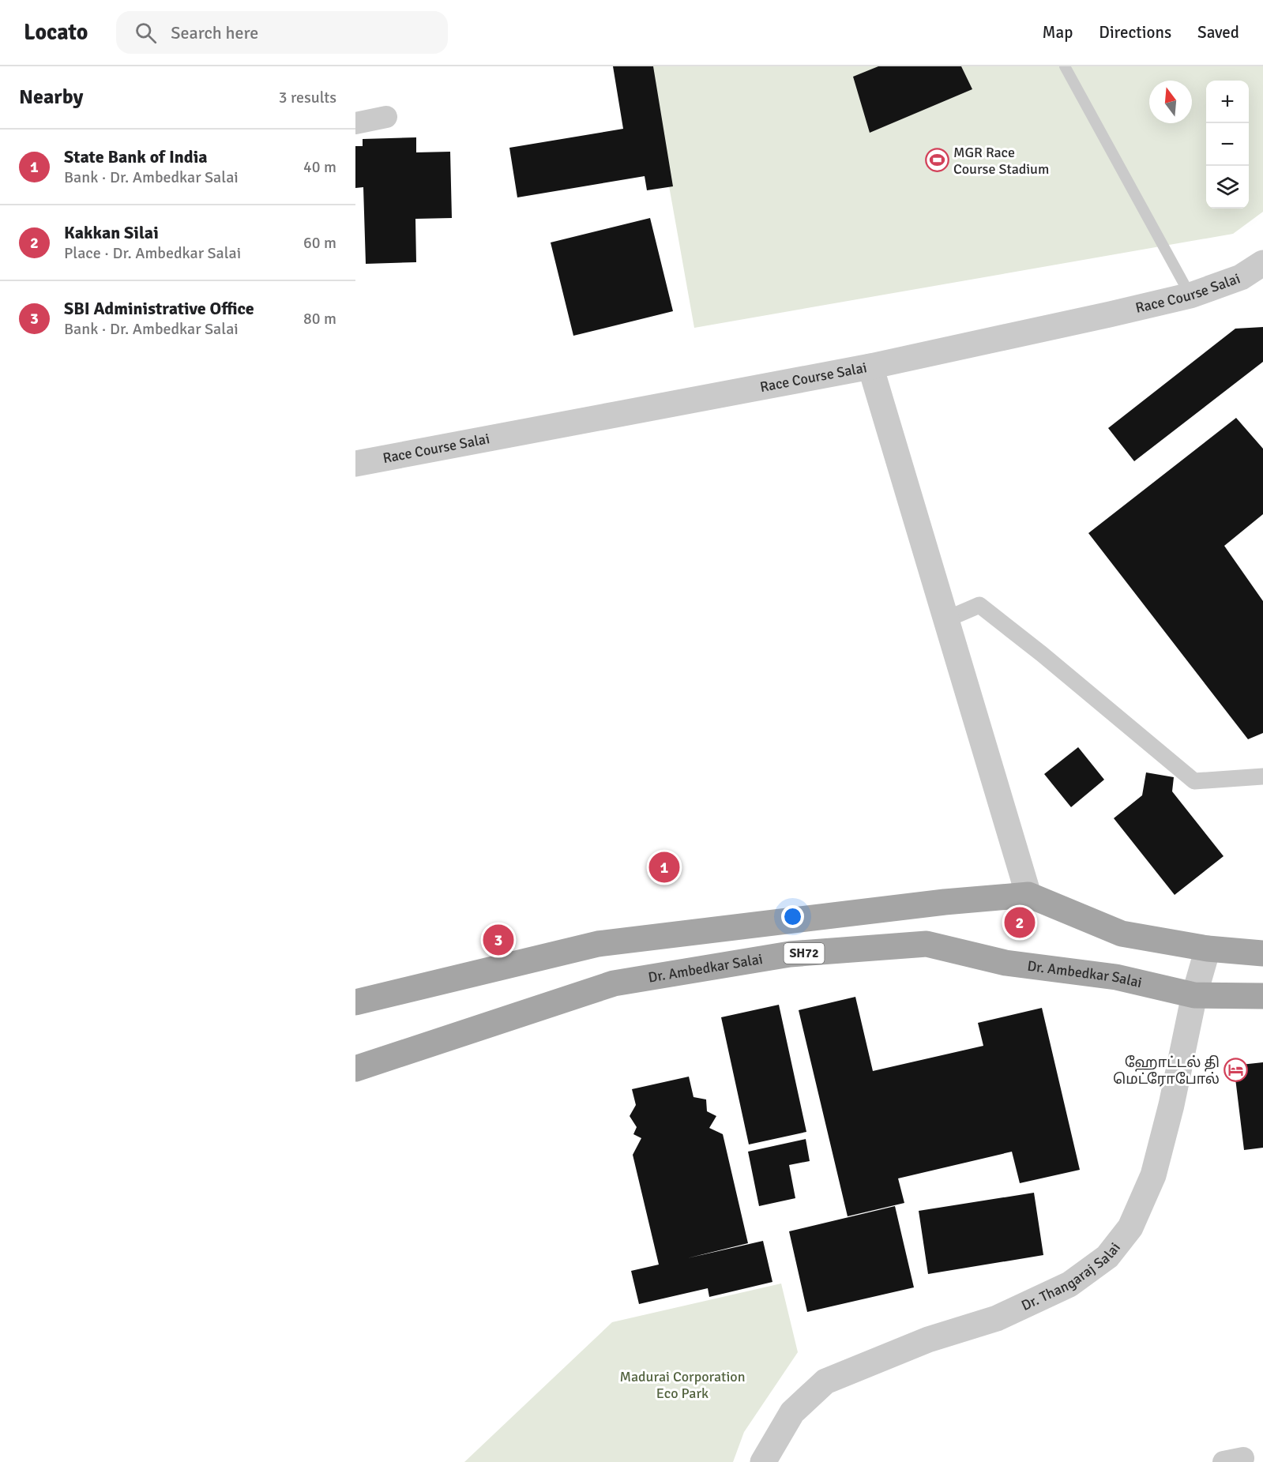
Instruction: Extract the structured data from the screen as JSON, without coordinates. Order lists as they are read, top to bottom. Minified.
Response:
{"streets":{"main road":["SH72","Dr. Ambedkar Salai"],"street":["Race Course Salai","Dr. Thangaraj Salai"]},"crossings":[["Dr. Ambedkar Salai","Dr. Thangaraj Salai"]],"parks":["Madurai Corporation Eco Park"],"places":{"sports":["MGR Race Course Stadium"],"hotel":["ஹோட்டல் தி மெட்ரோபோல்"]},"north":"top","page":{"header":"Locato","search":"Search here","nav":["Map","Directions","Saved"],"heading":["Nearby","3 results"],"map_buttons":["+","−"],"list":[{"mark":"1","name":"State Bank of India","note":"Bank · Dr. Ambedkar Salai","value":"40 m"},{"mark":"2","name":"Kakkan Silai","note":"Place · Dr. Ambedkar Salai","value":"60 m"},{"mark":"3","name":"SBI Administrative Office","note":"Bank · Dr. Ambedkar Salai","value":"80 m"}],"pins":["1","2","3"]}}
